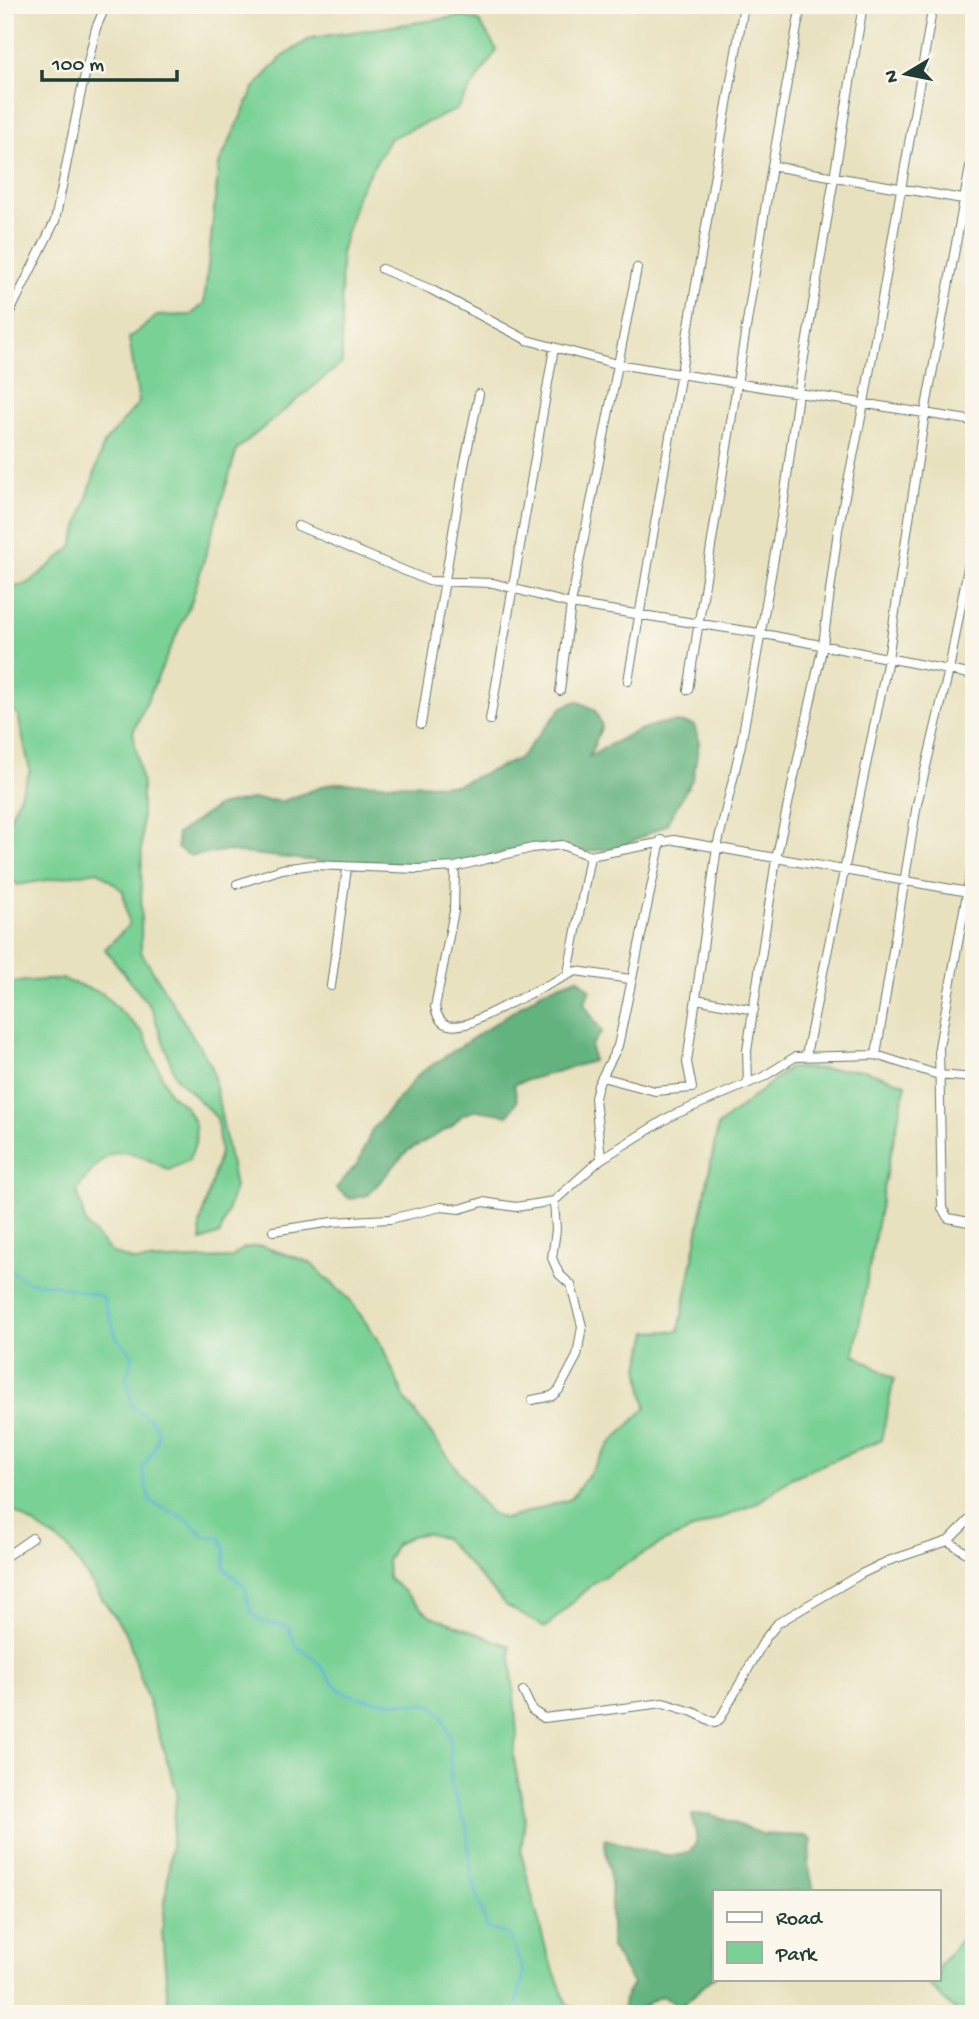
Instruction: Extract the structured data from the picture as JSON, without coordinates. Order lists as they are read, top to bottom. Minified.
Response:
{"legend":["Road","Park"],"scale_bar":"100 m","north":"left"}
